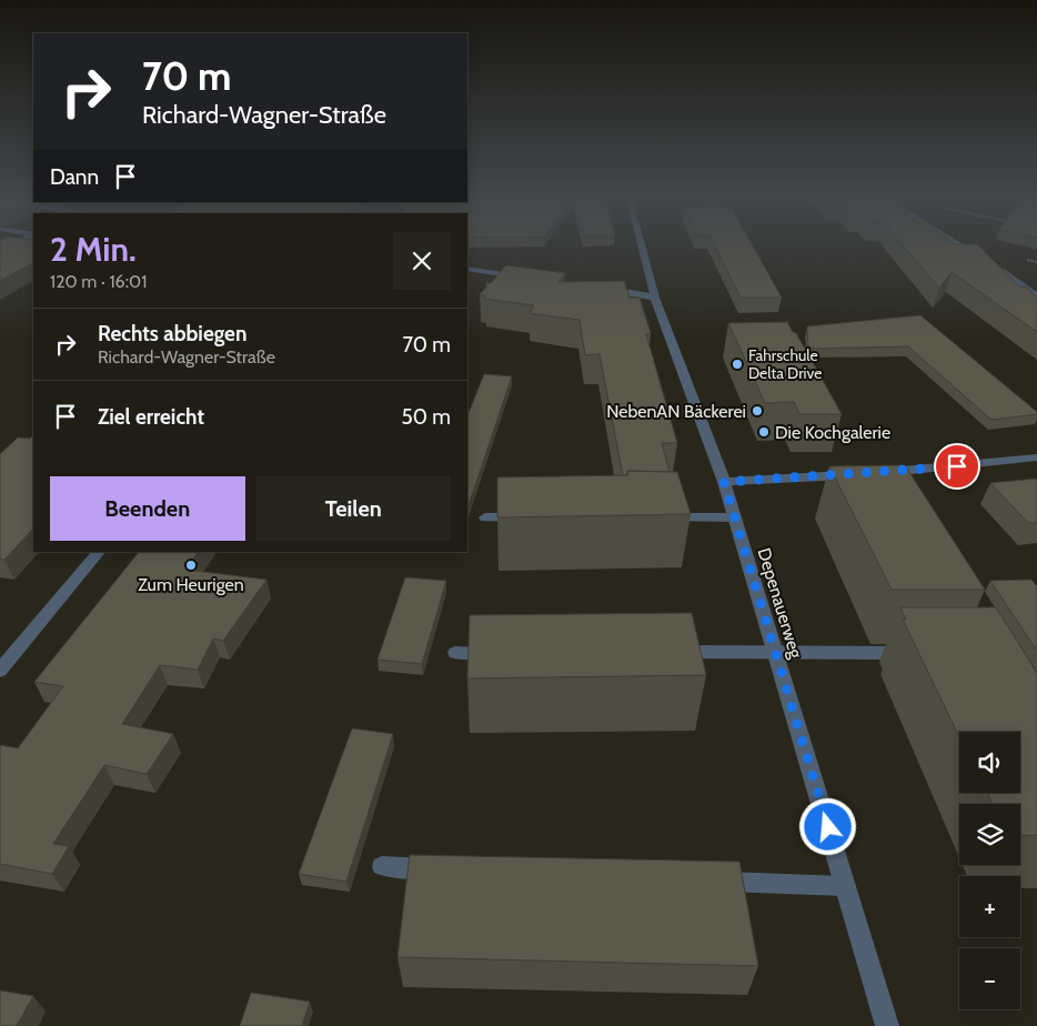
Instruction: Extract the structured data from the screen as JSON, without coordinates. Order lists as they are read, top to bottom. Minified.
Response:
{"streets":{"street":["Depenauerweg"]},"places":["Fahrschule Delta Drive","NebenAN Bäckerei","Die Kochgalerie","Zum Heurigen"],"page":{"turn":["70 m","Richard-Wagner-Straße"],"then":"Dann","heading":["2 Min.","120 m · 16:01"],"list":[{"name":"Rechts abbiegen","note":"Richard-Wagner-Straße","value":"70 m"},{"name":"Ziel erreicht","value":"50 m"}],"buttons":["Beenden","Teilen"],"map_buttons":["+","−"]}}
